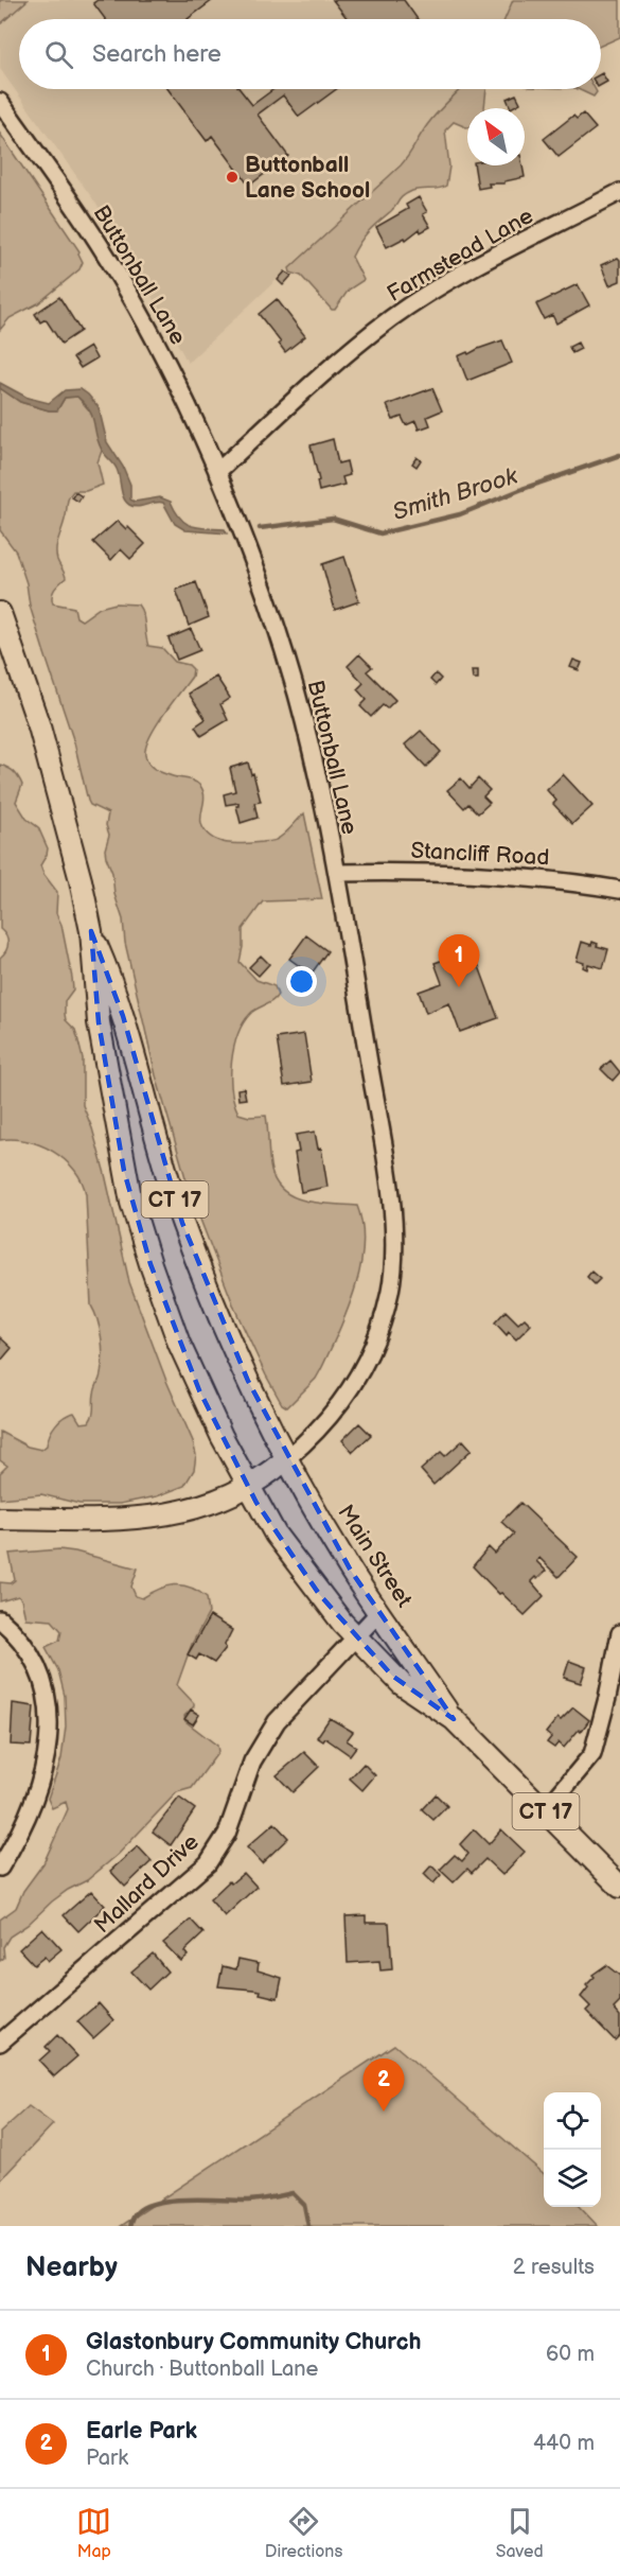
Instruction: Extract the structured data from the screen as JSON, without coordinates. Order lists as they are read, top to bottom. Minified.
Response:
{"streets":{"main road":["CT 17","Main Street"],"street":["Farmstead Lane","Buttonball Lane","Stancliff Road","Mallard Drive"]},"crossings":[["Farmstead Lane","Buttonball Lane"],["Buttonball Lane","Stancliff Road"],["Buttonball Lane","CT 17"],["Buttonball Lane","Main Street"],["CT 17","Main Street"],["Main Street","Mallard Drive"]],"water":["Smith Brook"],"places":["Buttonball Lane School"],"north":"top left","page":{"search":"Search here","pins":["1","2"],"heading":["Nearby","2 results"],"list":[{"mark":"1","name":"Glastonbury Community Church","note":"Church · Buttonball Lane","value":"60 m"},{"mark":"2","name":"Earle Park","note":"Park","value":"440 m"}],"nav":["Map","Directions","Saved"]}}
